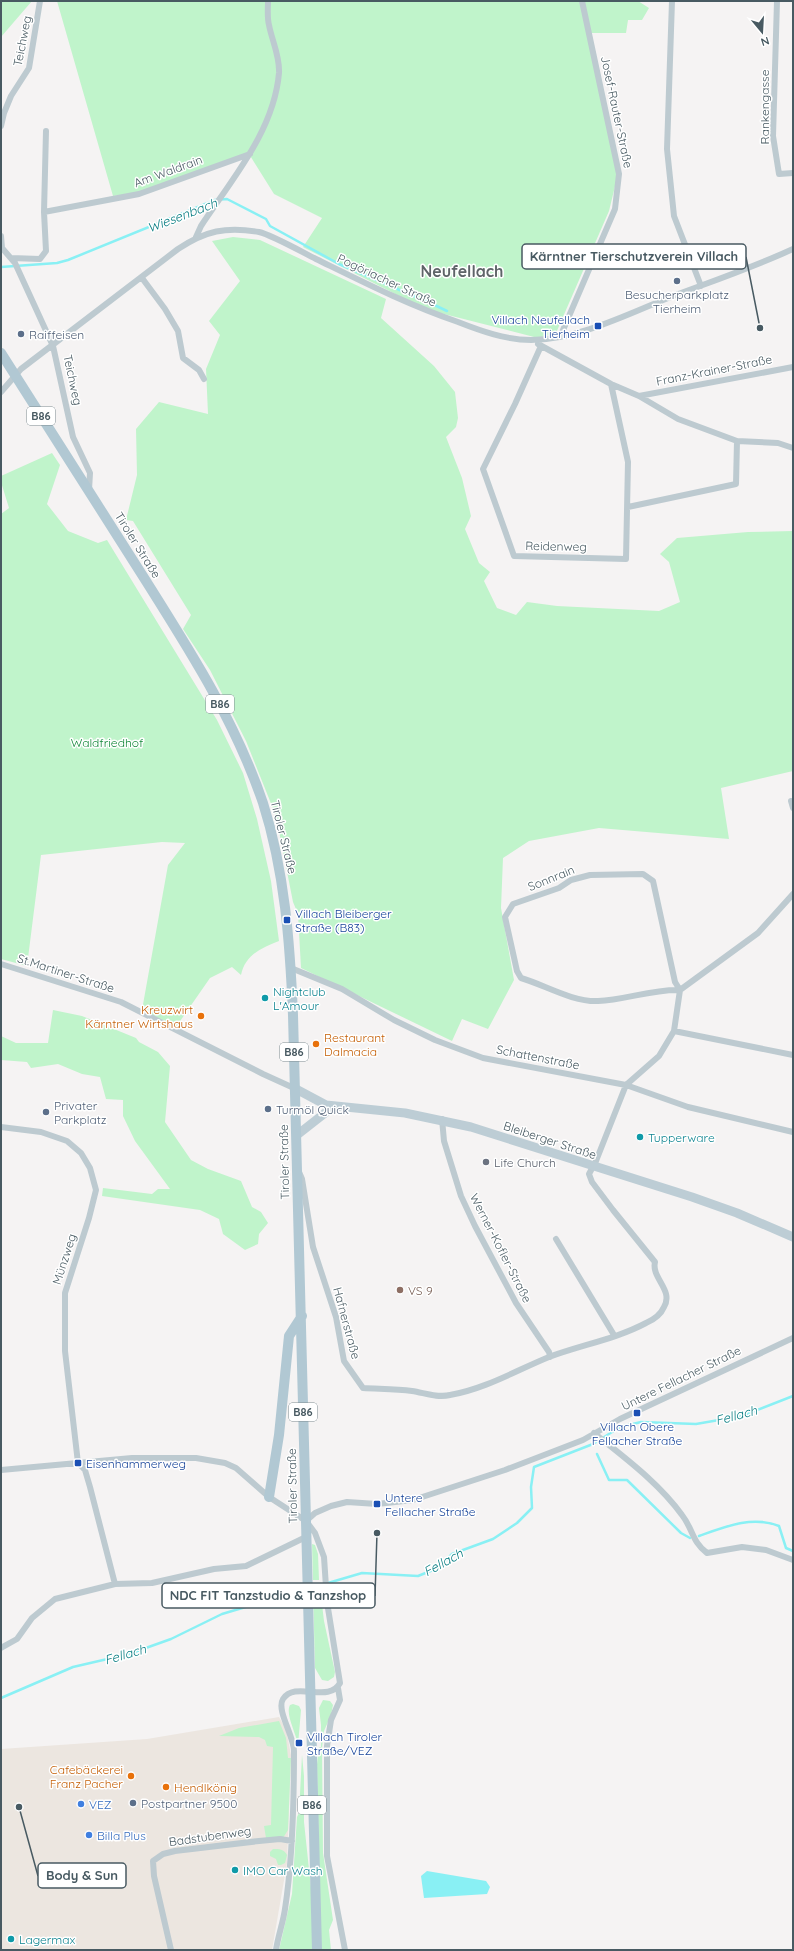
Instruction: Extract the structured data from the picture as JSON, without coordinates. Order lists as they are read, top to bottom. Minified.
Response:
{"streets":{"main road":["B86","Tiroler Straße","Bleiberger Straße"],"street":["Teichweg","Rankengasse","Josef-Rauter-Straße","Am Waldrain","Pogöriacher Straße","Franz-Krainer-Straße","Reidenweg","Sonnrain","St.Martiner-Straße","Schattenstraße","Werner-Kofler-Straße","Münzweg","Hafnerstraße","Untere Fellacher Straße","Badstubenweg"]},"crossings":[["Teichweg","Pogöriacher Straße"],["Teichweg","Tiroler Straße"],["Josef-Rauter-Straße","Pogöriacher Straße"],["Pogöriacher Straße","Franz-Krainer-Straße"],["Pogöriacher Straße","Tiroler Straße"],["Franz-Krainer-Straße","Reidenweg"],["Tiroler Straße","St.Martiner-Straße"],["Tiroler Straße","Schattenstraße"],["Tiroler Straße","Bleiberger Straße"],["Tiroler Straße","Hafnerstraße"],["St.Martiner-Straße","Bleiberger Straße"],["Bleiberger Straße","Werner-Kofler-Straße"],["Bleiberger Straße","Hafnerstraße"],["Werner-Kofler-Straße","Hafnerstraße"]],"districts":["Neufellach"],"water":["Wiesenbach","Fellach"],"parks":["Waldfriedhof"],"places":{"other":["Besucherparkplatz Tierheim","Kärntner Tierschutzverein Villach","Raiffeisen","Nightclub L'Amour","Kreuzwirt Kärntner Wirtshaus","Restaurant Dalmacia","Turmöl Quick","Privater Parkplatz","Tupperware","Life Church","VS 9","NDC FIT Tanzstudio & Tanzshop","Cafebäckerei Franz Pacher","Hendlkönig","Postpartner 9500","VEZ","Body & Sun","Billa Plus","IMO Car Wash","Lagermax"],"transit":["Villach Neufellach Tierheim","Villach Bleiberger Straße (B83)","Villach Obere Fellacher Straße","Eisenhammerweg","Untere Fellacher Straße","Villach Tiroler Straße/VEZ"]},"north":"bottom"}
